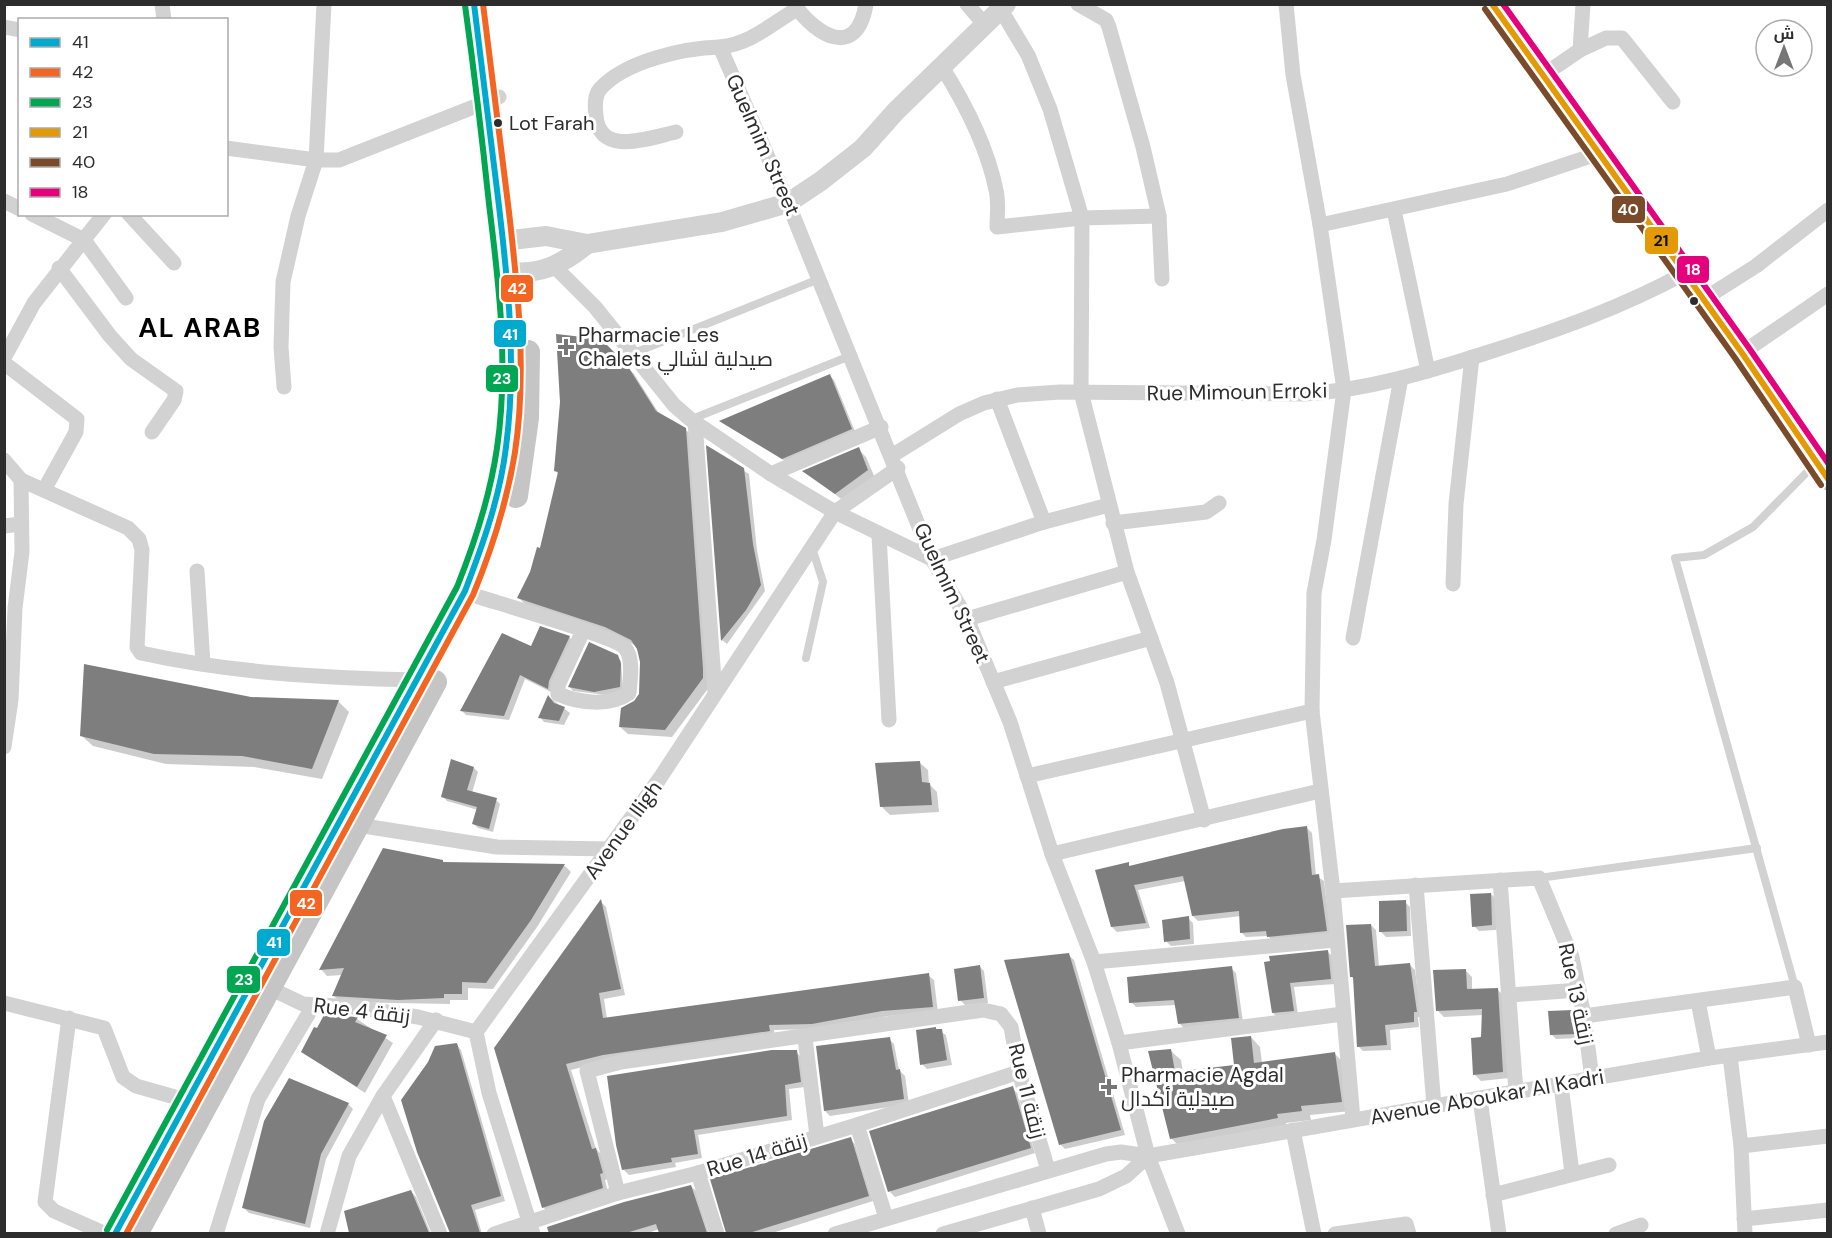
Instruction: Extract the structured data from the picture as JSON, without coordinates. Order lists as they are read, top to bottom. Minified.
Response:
{"streets":{"street":["Guelmim Street","Rue Mimoun Erroki","Avenue Iligh","Rue 13 زنقة","Rue 4 زنقة","Rue 11 زنقة","Avenue Aboukar Al Kadri","Rue 14 زنقة"]},"crossings":[["Guelmim Street","Rue Mimoun Erroki"],["Guelmim Street","Avenue Iligh"],["Guelmim Street","Avenue Aboukar Al Kadri"],["Rue Mimoun Erroki","Avenue Iligh"],["Avenue Iligh","Rue 4 زنقة"],["Rue 13 زنقة","Avenue Aboukar Al Kadri"],["Rue 11 زنقة","Avenue Aboukar Al Kadri"],["Rue 11 زنقة","Rue 14 زنقة"]],"districts":["AL ARAB"],"places":{"other":["Lot Farah"],"health":["Pharmacie Les Chalets صيدلية لشالي","Pharmacie Agdal صيدلية أكدال"]},"lines":["transit line 41","transit line 42","transit line 21","transit line 18","transit line 23","transit line 40"],"legend":["41","42","23","21","40","18"],"north":"top"}
